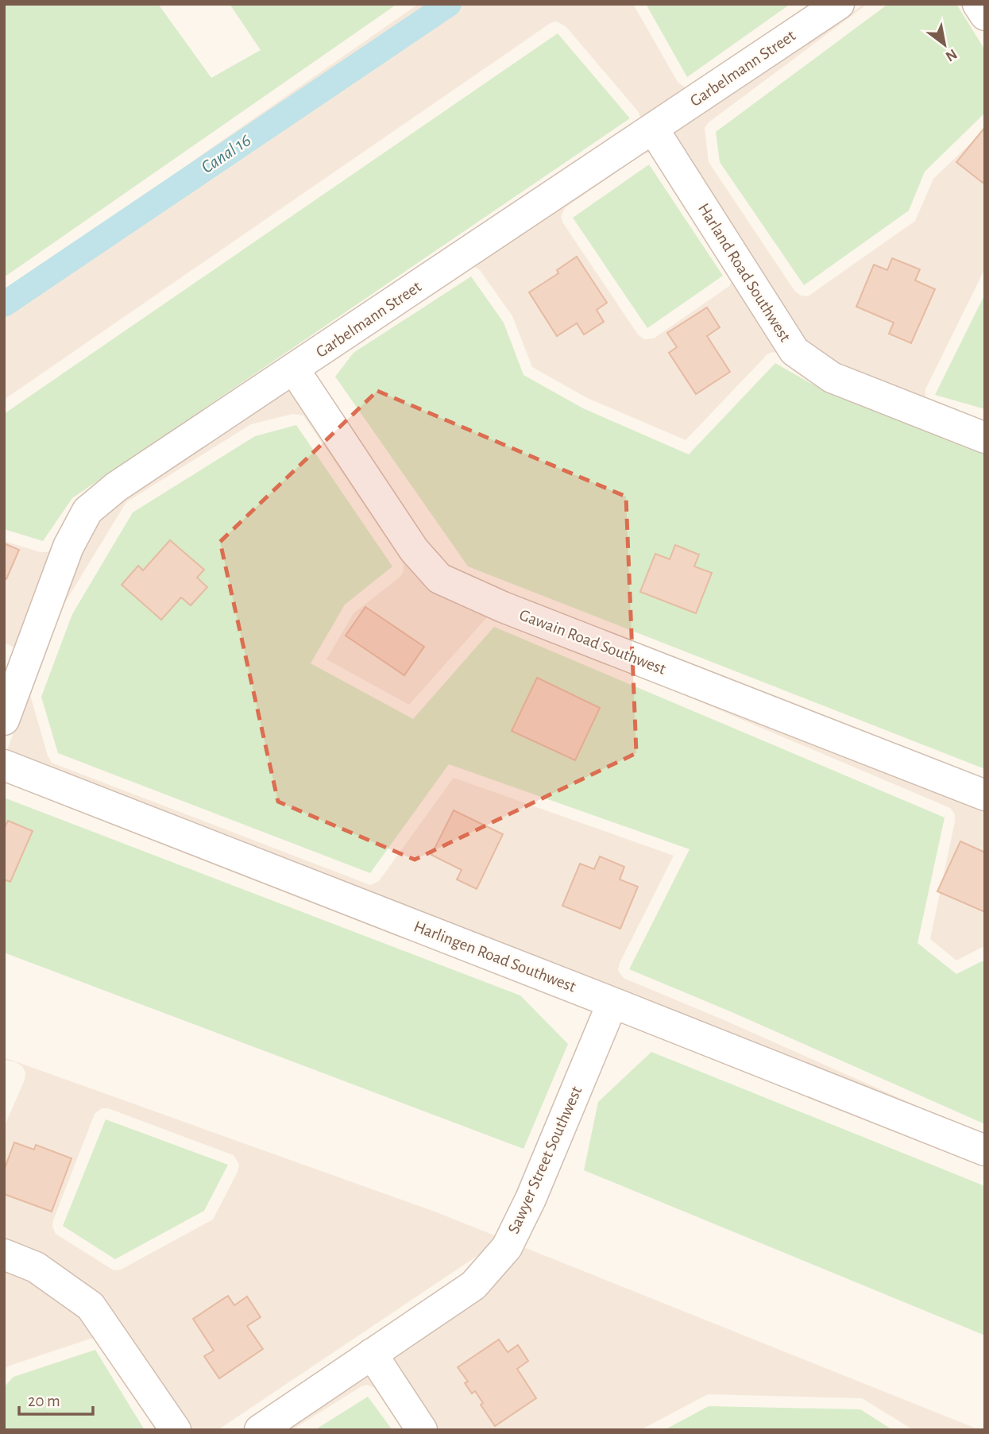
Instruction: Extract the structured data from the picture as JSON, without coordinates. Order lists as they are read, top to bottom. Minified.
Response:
{"streets":{"street":["Garbelmann Street","Harland Road Southwest","Gawain Road Southwest","Harlingen Road Southwest","Sawyer Street Southwest"]},"crossings":[["Garbelmann Street","Harland Road Southwest"],["Garbelmann Street","Gawain Road Southwest"],["Harlingen Road Southwest","Sawyer Street Southwest"]],"water":["Canal 16"],"scale_bar":"20 m","north":"bottom right"}
